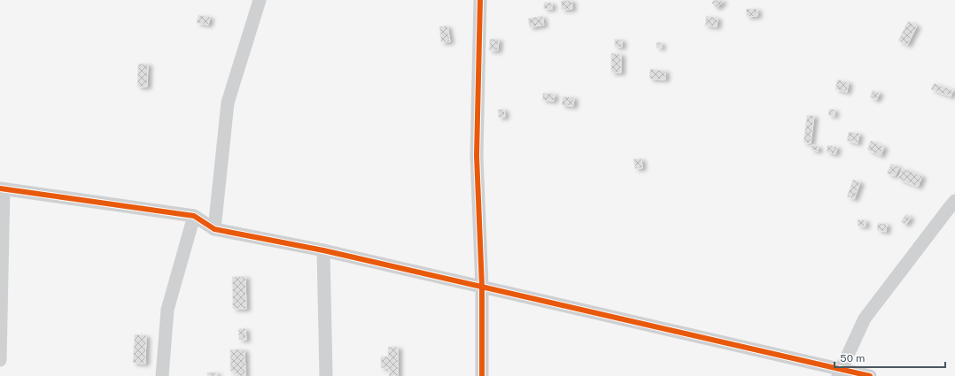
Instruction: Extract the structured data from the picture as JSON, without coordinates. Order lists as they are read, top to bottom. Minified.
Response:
{"scale_bar":"50 m"}
